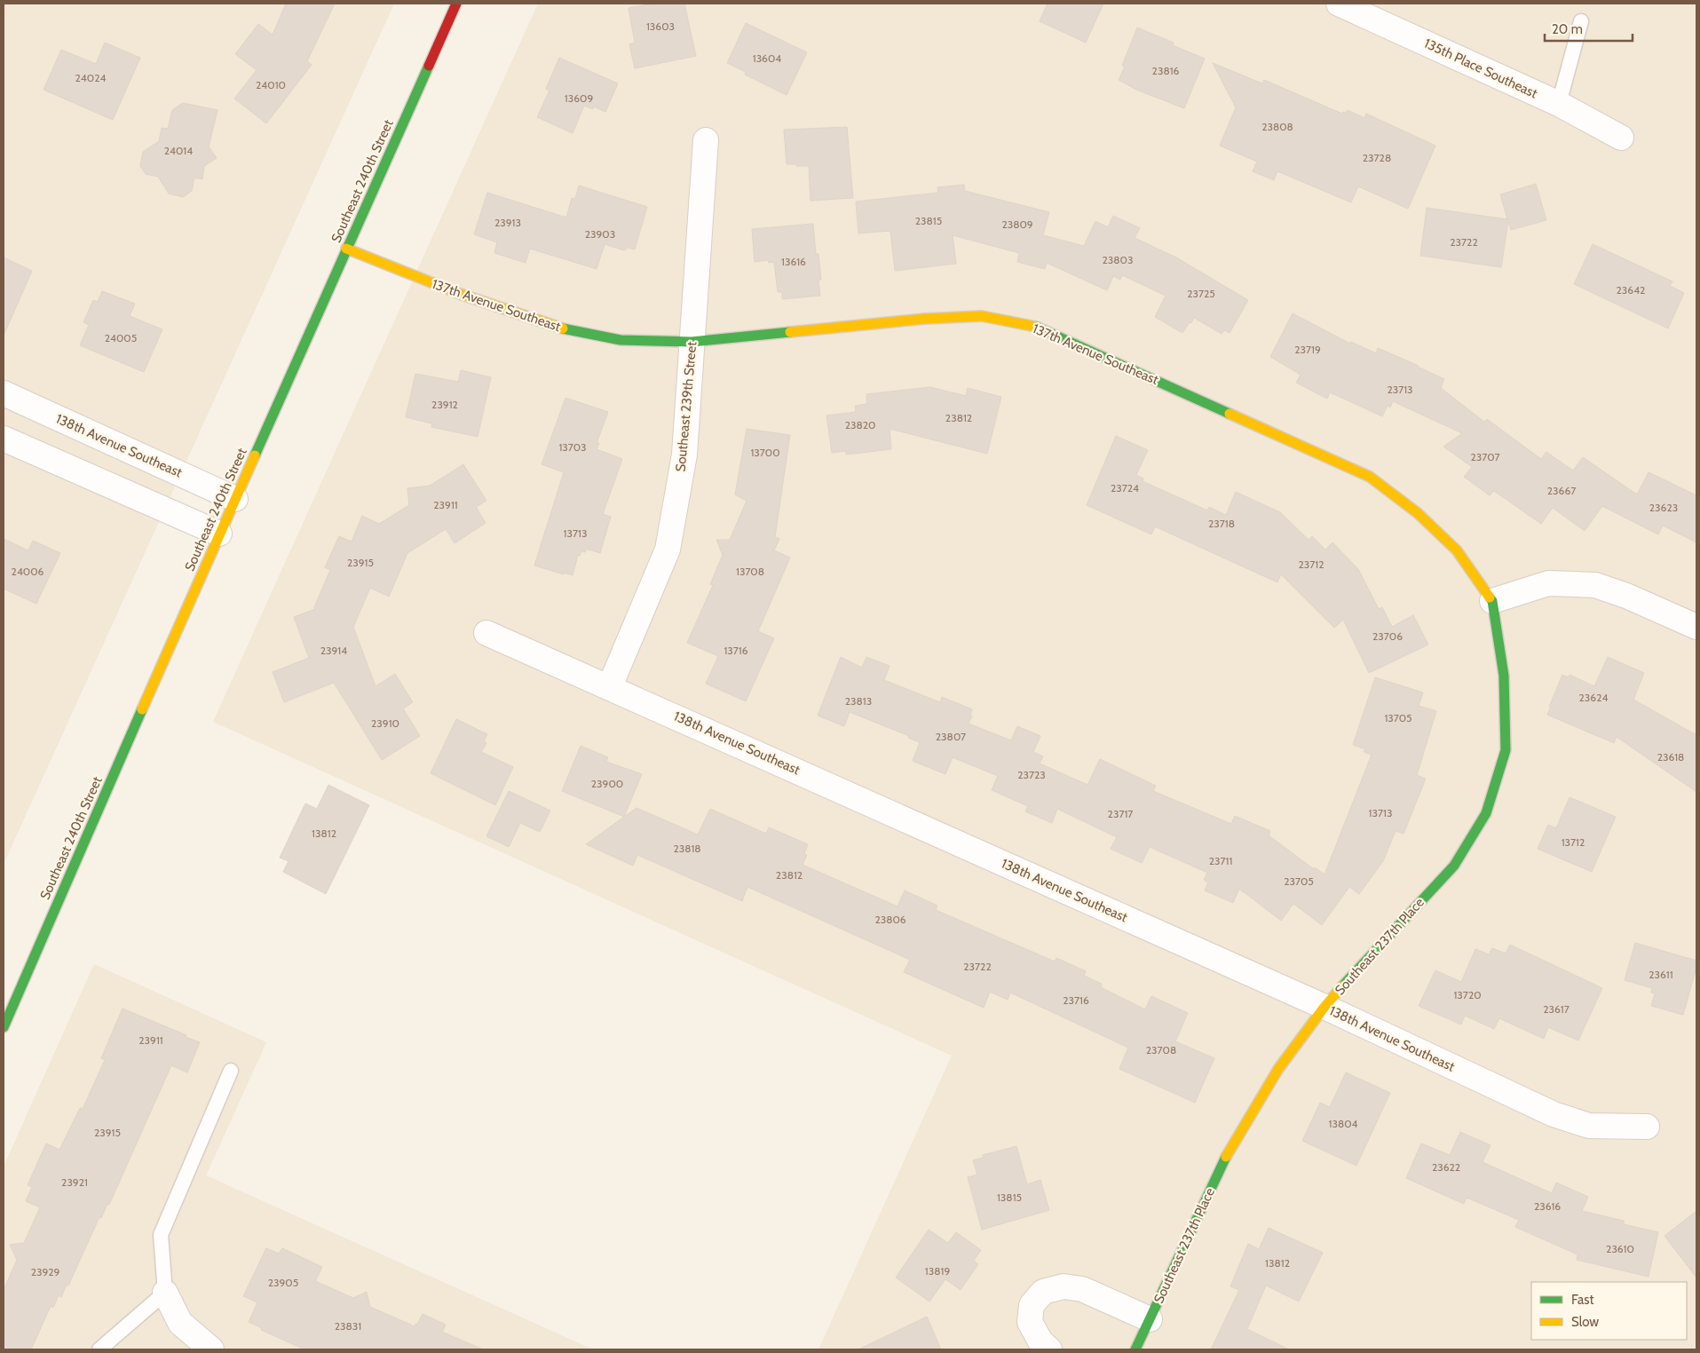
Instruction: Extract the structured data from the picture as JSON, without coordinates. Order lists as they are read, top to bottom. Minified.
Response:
{"streets":{"street":["135th Place Southeast","Southeast 240th Street","137th Avenue Southeast","Southeast 239th Street","138th Avenue Southeast","Southeast 237th Place"]},"crossings":[["Southeast 240th Street","137th Avenue Southeast"],["Southeast 240th Street","138th Avenue Southeast"],["137th Avenue Southeast","Southeast 239th Street"],["137th Avenue Southeast","Southeast 237th Place"],["Southeast 239th Street","138th Avenue Southeast"],["138th Avenue Southeast","Southeast 237th Place"]],"house_numbers":["13603","13604","23816","24024","24010","13609","23808","24014","23728","23815","23913","23809","23903","23722","23803","13616","23642","23725","24005","23719","23713","23912","23812","23820","13703","13700","23707","23724","23667","23911","23623","23718","13713","23915","23712","24006","13708","23706","23914","13716","23624","23813","13705","23910","23807","23618","23723","23900","13713","23717","13812","13712","23818","23711","23812","23705","23806","23722","23611","13720","23716","23617","23911","23708","13804","23915","23622","23921","13815","23616","23610","13812","13819","23929","23905","23831"],"legend":["Fast","Slow"],"scale_bar":"20 m"}
